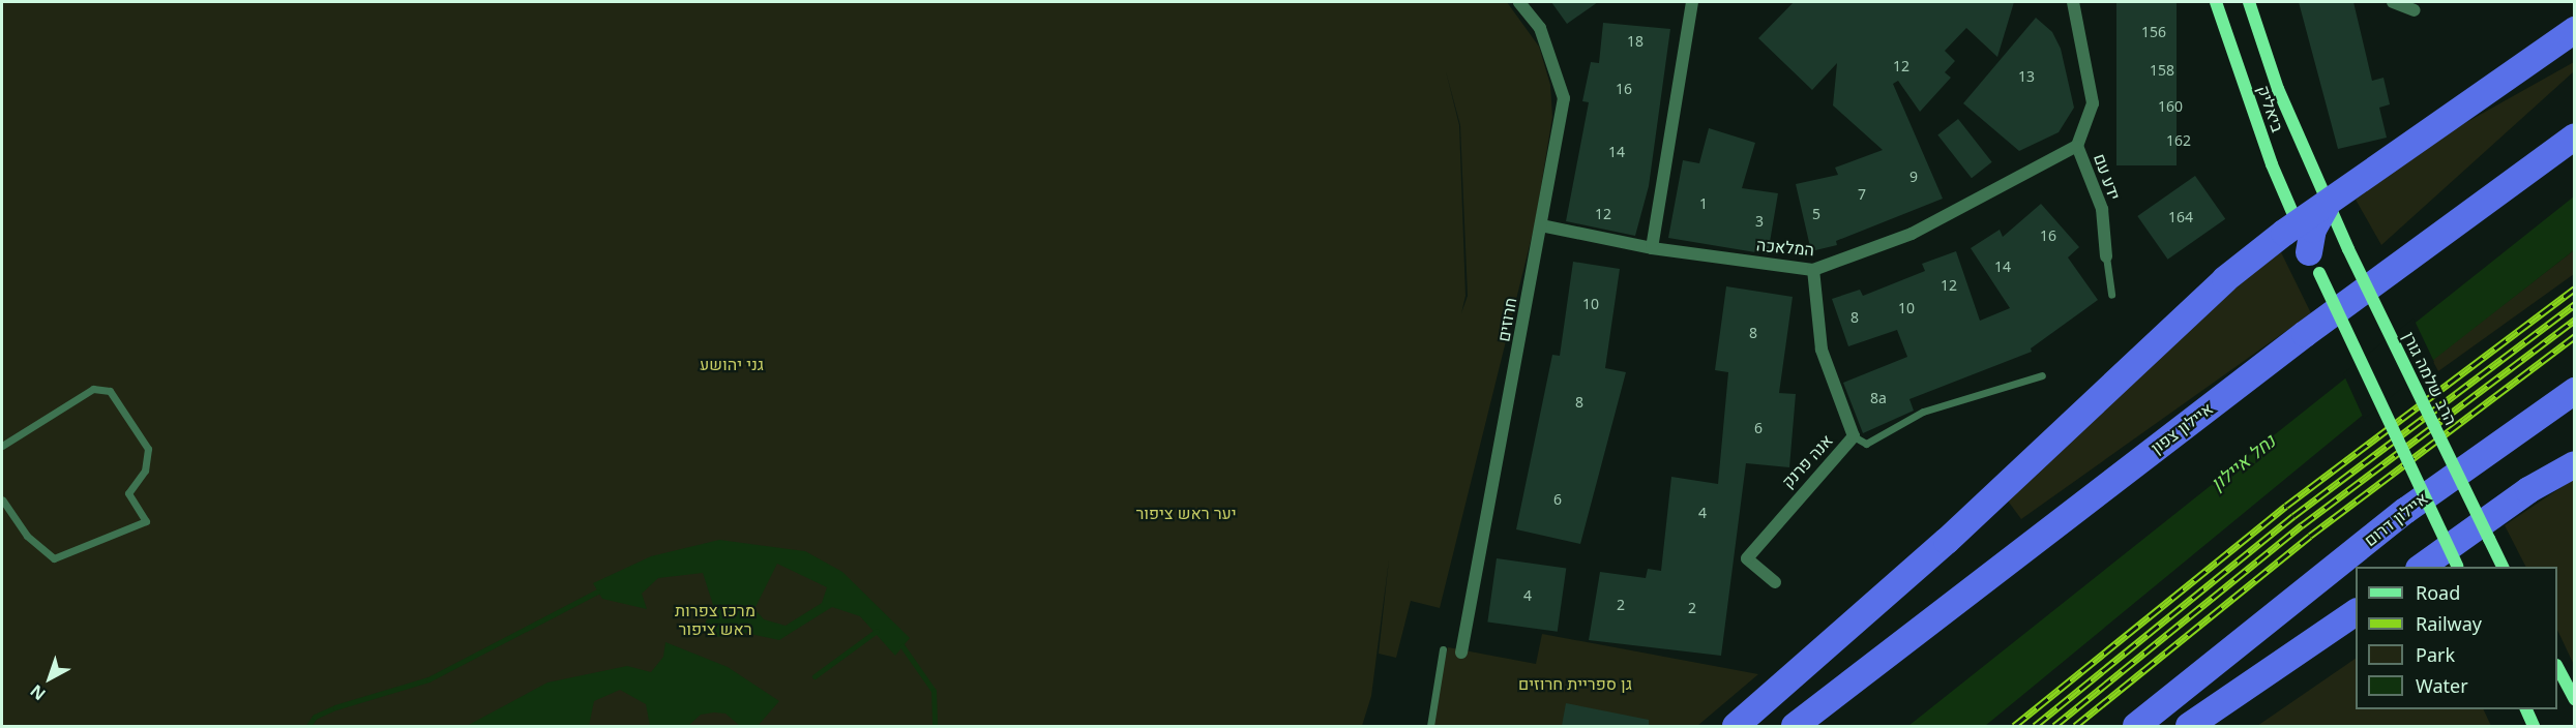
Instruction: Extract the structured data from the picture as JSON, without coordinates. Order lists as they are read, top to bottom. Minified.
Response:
{"streets":{"highway":["איילון צפון","איילון דרום"],"main road":["ביאליק","הרב שלמה גורן"],"street":["ידע עם","המלאכה","חרוזים","אנה פרנק"]},"crossings":[["ביאליק","הרב שלמה גורן"],["ידע עם","המלאכה"],["המלאכה","חרוזים"],["המלאכה","אנה פרנק"]],"water":["נחל איילון"],"parks":["גני יהושע","יער ראש ציפור","מרכז צפרות ראש ציפור","גן ספריית חרוזים"],"house_numbers":["156","18","12","158","13","16","160","162","14","9","7","1","12","5","164","3","16","14","12","10","10","8","8","8a","8","6","6","4","4","2","2"],"legend":["Road","Railway","Park","Water"],"north":"bottom left"}
